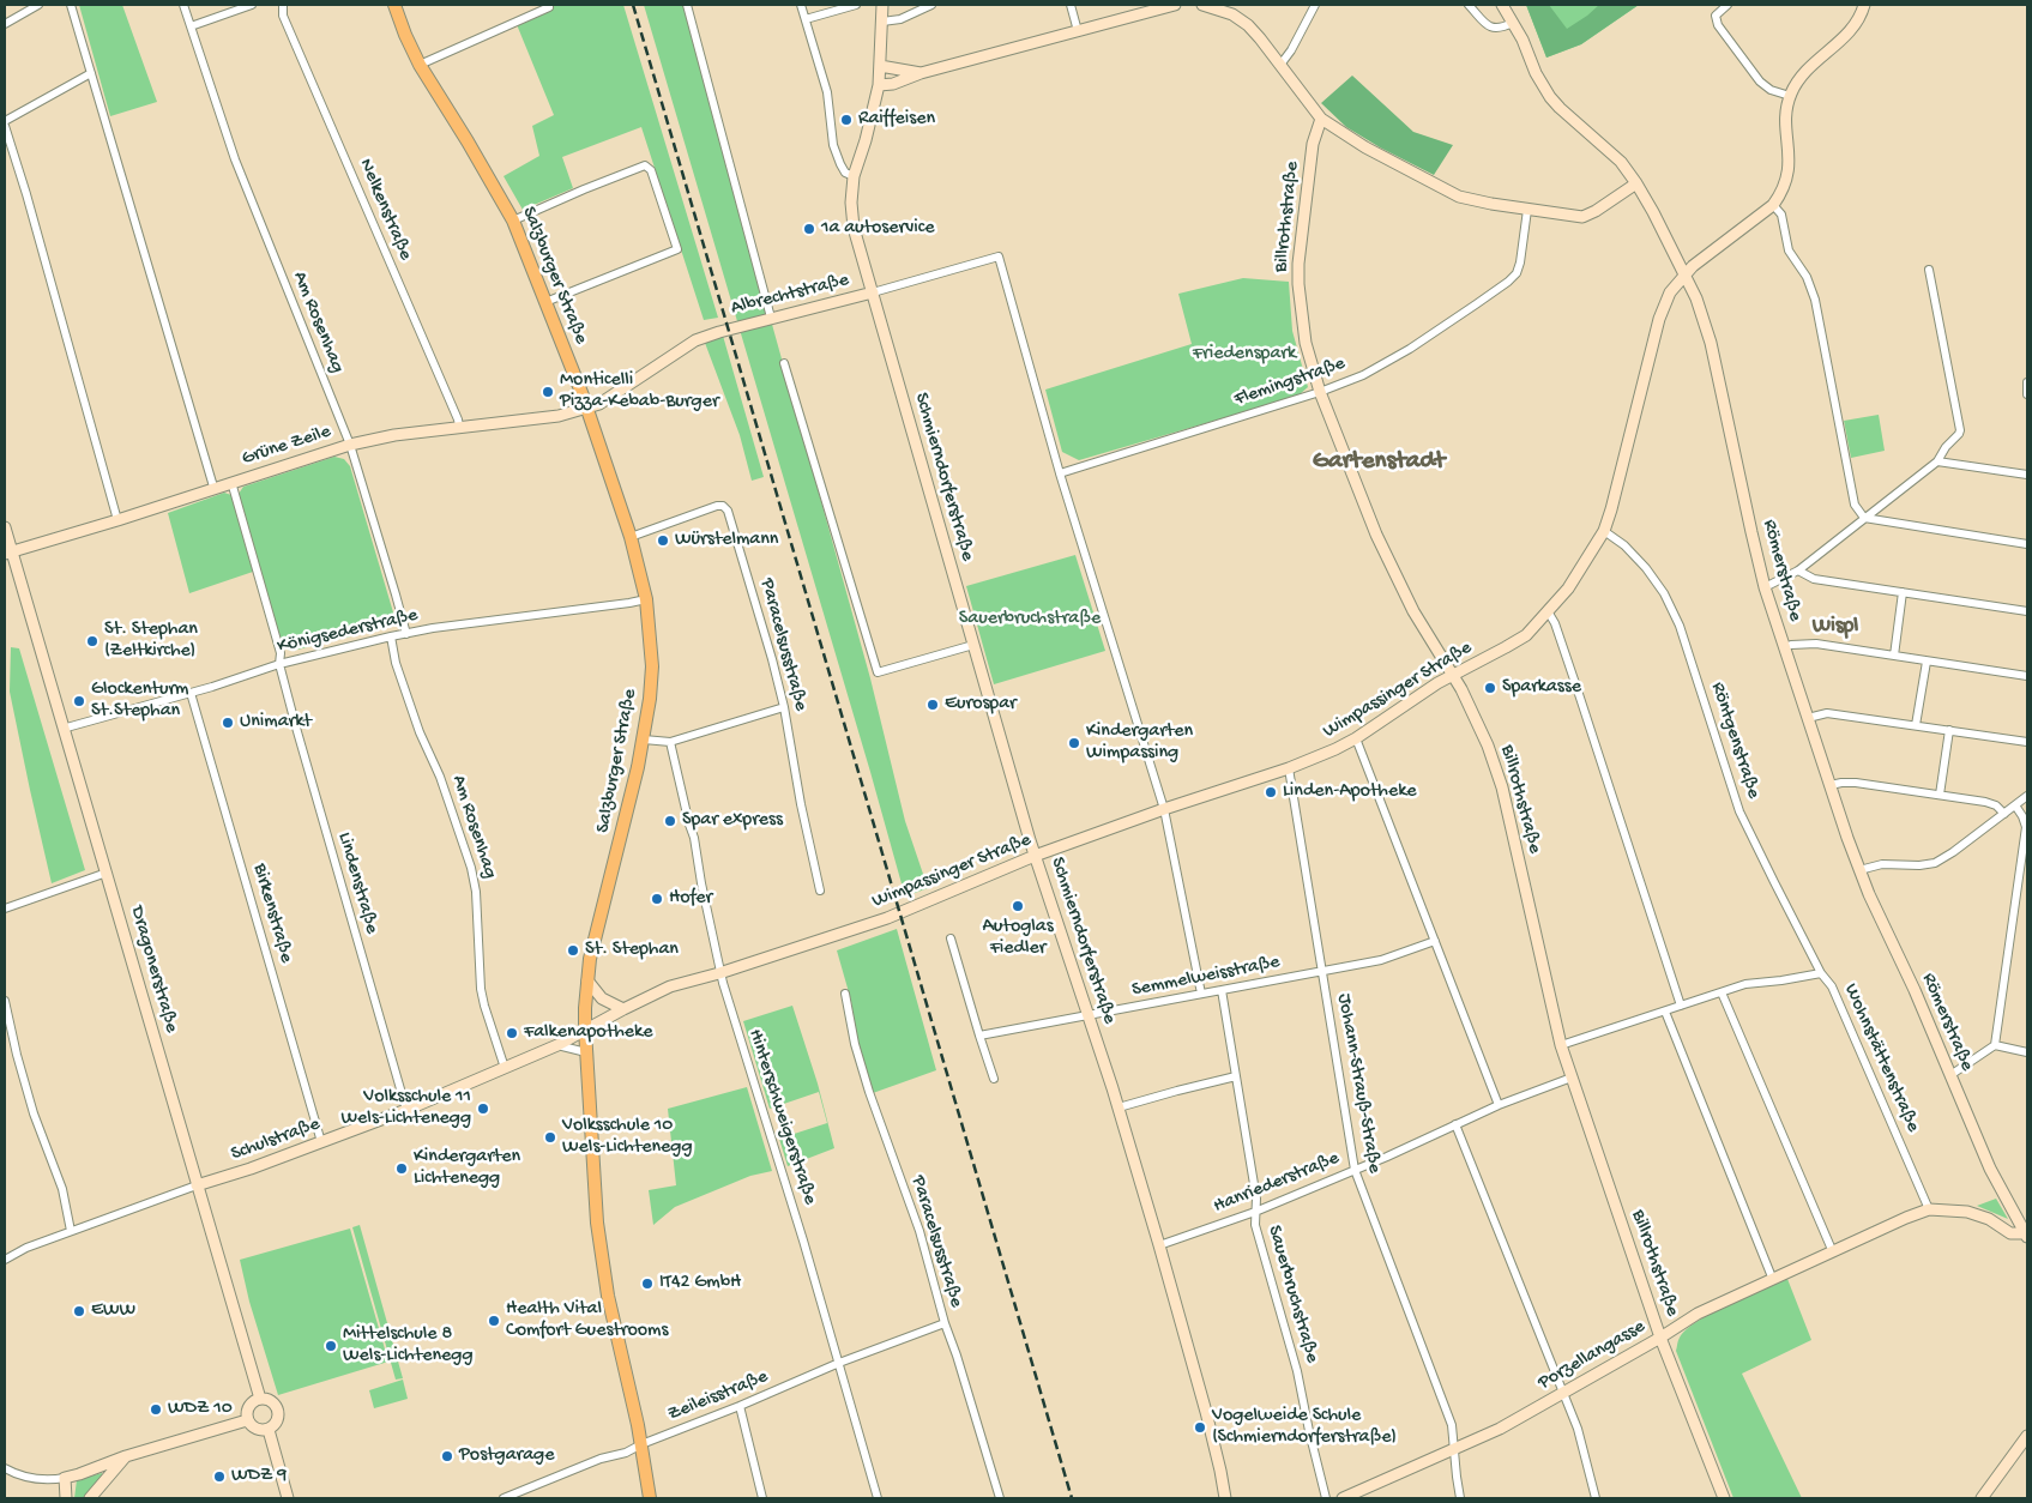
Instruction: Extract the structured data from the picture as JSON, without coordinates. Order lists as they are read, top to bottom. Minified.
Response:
{"streets":{"main road":["Salzburger Straße"],"street":["Nelkenstraße","Billrothstraße","Albrechtstraße","Am Rosenhag","Flemingstraße","Grüne Zeile","Schmierndorferstraße","Römerstraße","Königsederstraße","Paracelsusstraße","Wimpassinger Straße","Röntgenstraße","Lindenstraße","Birkenstraße","Dragonerstraße","Semmelweisstraße","Wohnstättenstraße","Johann-Strauß-Straße","Hinterschweigerstraße","Schulstraße","Hanriederstraße","Sauerbruchstraße","Porzellangasse","Zeileisstraße"]},"crossings":[["Nelkenstraße","Grüne Zeile"],["Billrothstraße","Flemingstraße"],["Billrothstraße","Wimpassinger Straße"],["Billrothstraße","Wohnstättenstraße"],["Billrothstraße","Hanriederstraße"],["Billrothstraße","Porzellangasse"],["Salzburger Straße","Albrechtstraße"],["Salzburger Straße","Grüne Zeile"],["Salzburger Straße","Königsederstraße"],["Salzburger Straße","Paracelsusstraße"],["Salzburger Straße","Wimpassinger Straße"],["Salzburger Straße","Schulstraße"],["Salzburger Straße","Zeileisstraße"],["Albrechtstraße","Grüne Zeile"],["Albrechtstraße","Schmierndorferstraße"],["Am Rosenhag","Grüne Zeile"],["Am Rosenhag","Königsederstraße"],["Am Rosenhag","Schulstraße"],["Grüne Zeile","Lindenstraße"],["Grüne Zeile","Dragonerstraße"],["Schmierndorferstraße","Wimpassinger Straße"],["Schmierndorferstraße","Semmelweisstraße"],["Schmierndorferstraße","Hanriederstraße"],["Römerstraße","Wimpassinger Straße"],["Römerstraße","Porzellangasse"],["Königsederstraße","Lindenstraße"],["Königsederstraße","Birkenstraße"],["Königsederstraße","Dragonerstraße"],["Paracelsusstraße","Zeileisstraße"],["Wimpassinger Straße","Röntgenstraße"],["Wimpassinger Straße","Johann-Strauß-Straße"],["Wimpassinger Straße","Hinterschweigerstraße"],["Wimpassinger Straße","Schulstraße"],["Röntgenstraße","Wohnstättenstraße"],["Lindenstraße","Schulstraße"],["Birkenstraße","Schulstraße"],["Dragonerstraße","Schulstraße"],["Semmelweisstraße","Johann-Strauß-Straße"],["Semmelweisstraße","Sauerbruchstraße"],["Wohnstättenstraße","Porzellangasse"],["Johann-Strauß-Straße","Hanriederstraße"],["Johann-Strauß-Straße","Porzellangasse"],["Hinterschweigerstraße","Zeileisstraße"],["Hanriederstraße","Sauerbruchstraße"]],"districts":["Gartenstadt","Wispl"],"parks":["Friedenspark","Sauerbruchstraße"],"places":["Raiffeisen","1a autoservice","Monticelli Pizza-Kebab-Burger","Würstelmann","St. Stephan (Zeltkirche)","Sparkasse","Glockenturm St.Stephan","Eurospar","Unimarkt","Kindergarten Wimpassing","Linden-Apotheke","Spar express","Hofer","Autoglas Fiedler","St. Stephan","Falkenapotheke","Volksschule 11 Wels-Lichtenegg","Volksschule 10 Wels-Lichtenegg","Kindergarten Lichtenegg","IT42 GmbH","EWW","Health Vital Comfort Guestrooms","Mittelschule 8 Wels-Lichtenegg","WDZ 10","Vogelweide Schule (Schmierndorferstraße)","Postgarage","WDZ 9"]}
